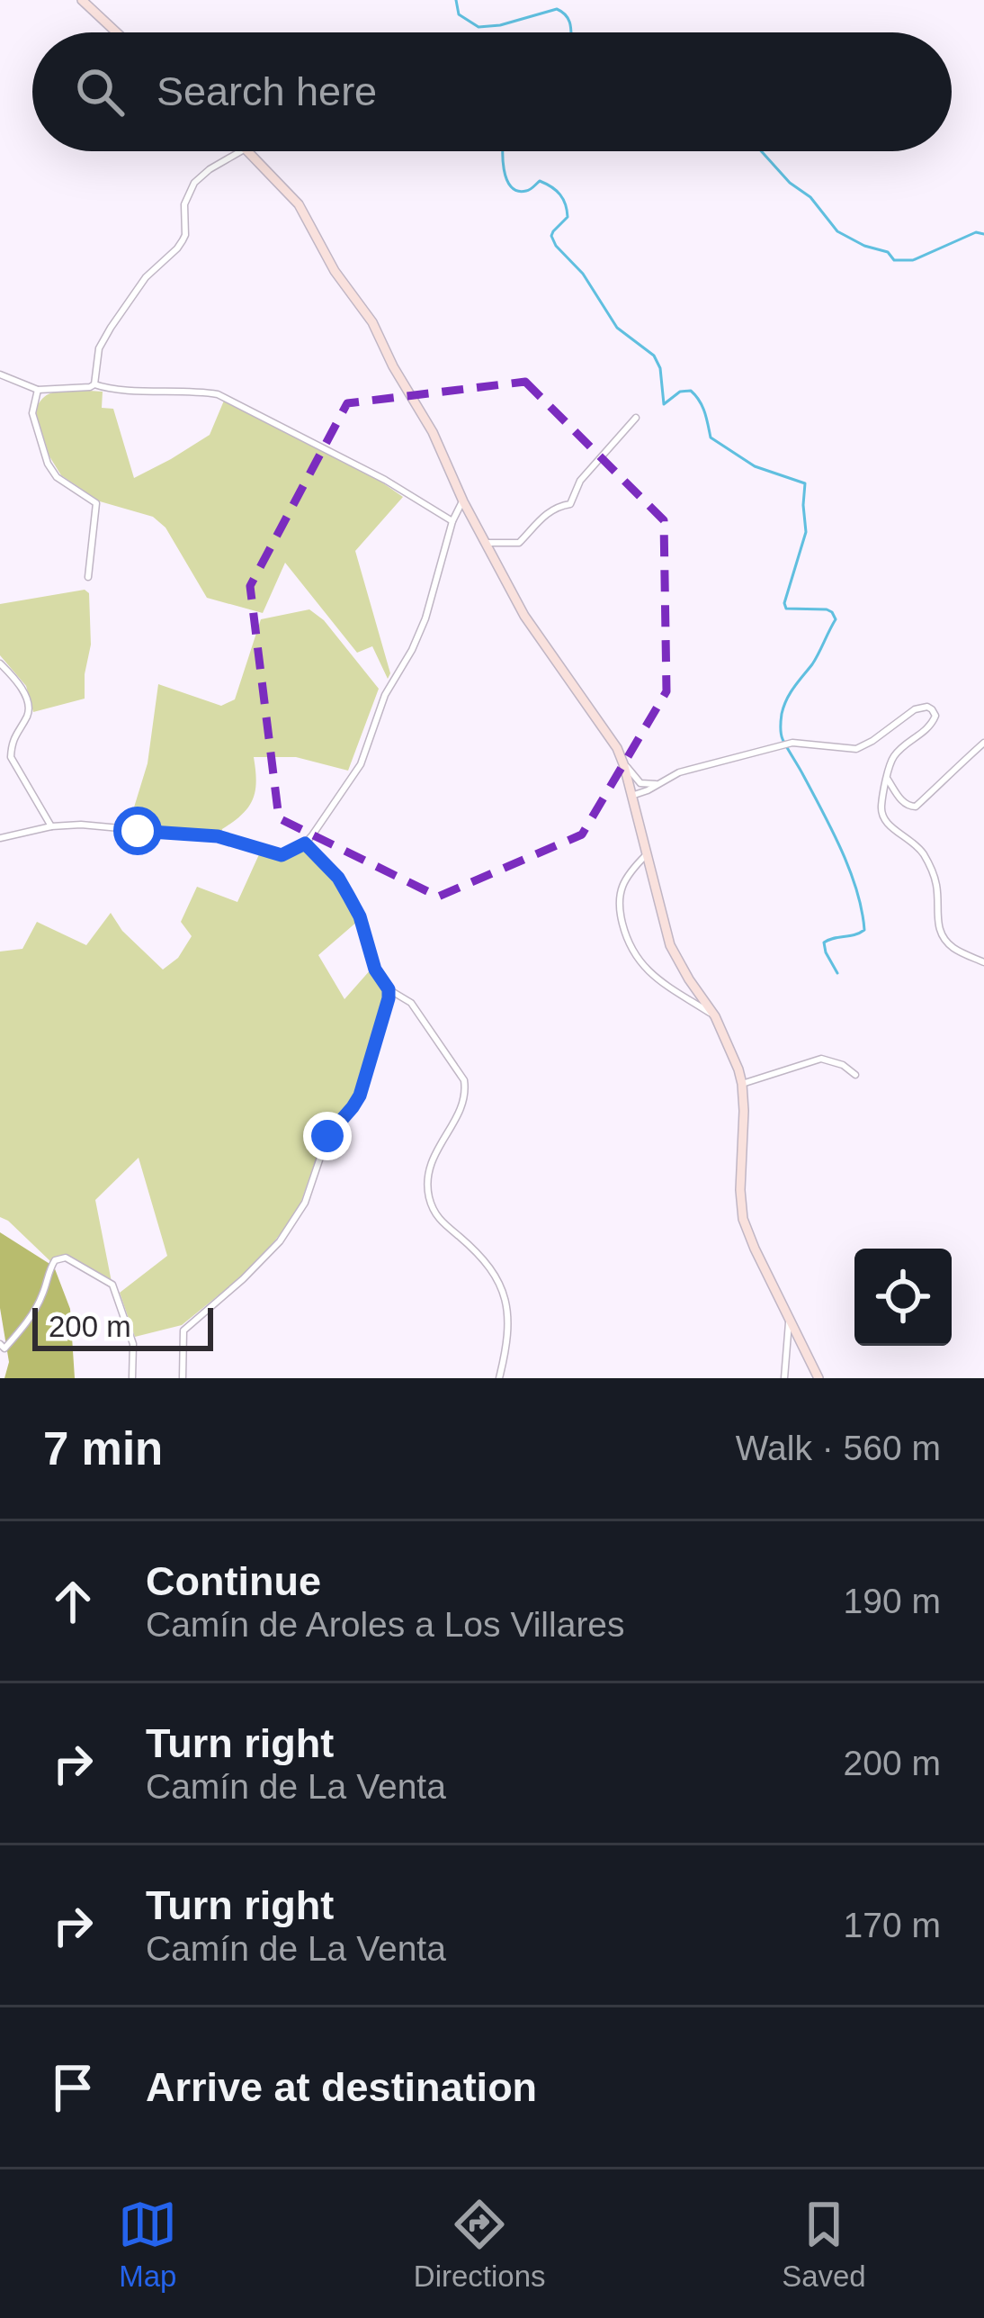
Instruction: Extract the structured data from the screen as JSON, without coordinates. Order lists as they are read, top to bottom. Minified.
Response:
{"scale_bar":"200 m","page":{"search":"Search here","scale":"200 m","heading":["7 min","Walk · 560 m"],"list":[["Continue","Camín de Aroles a Los Villares","190 m"],["Turn right","Camín de La Venta","200 m"],["Turn right","Camín de La Venta","170 m"],"Arrive at destination"],"nav":["Map","Directions","Saved"]}}
